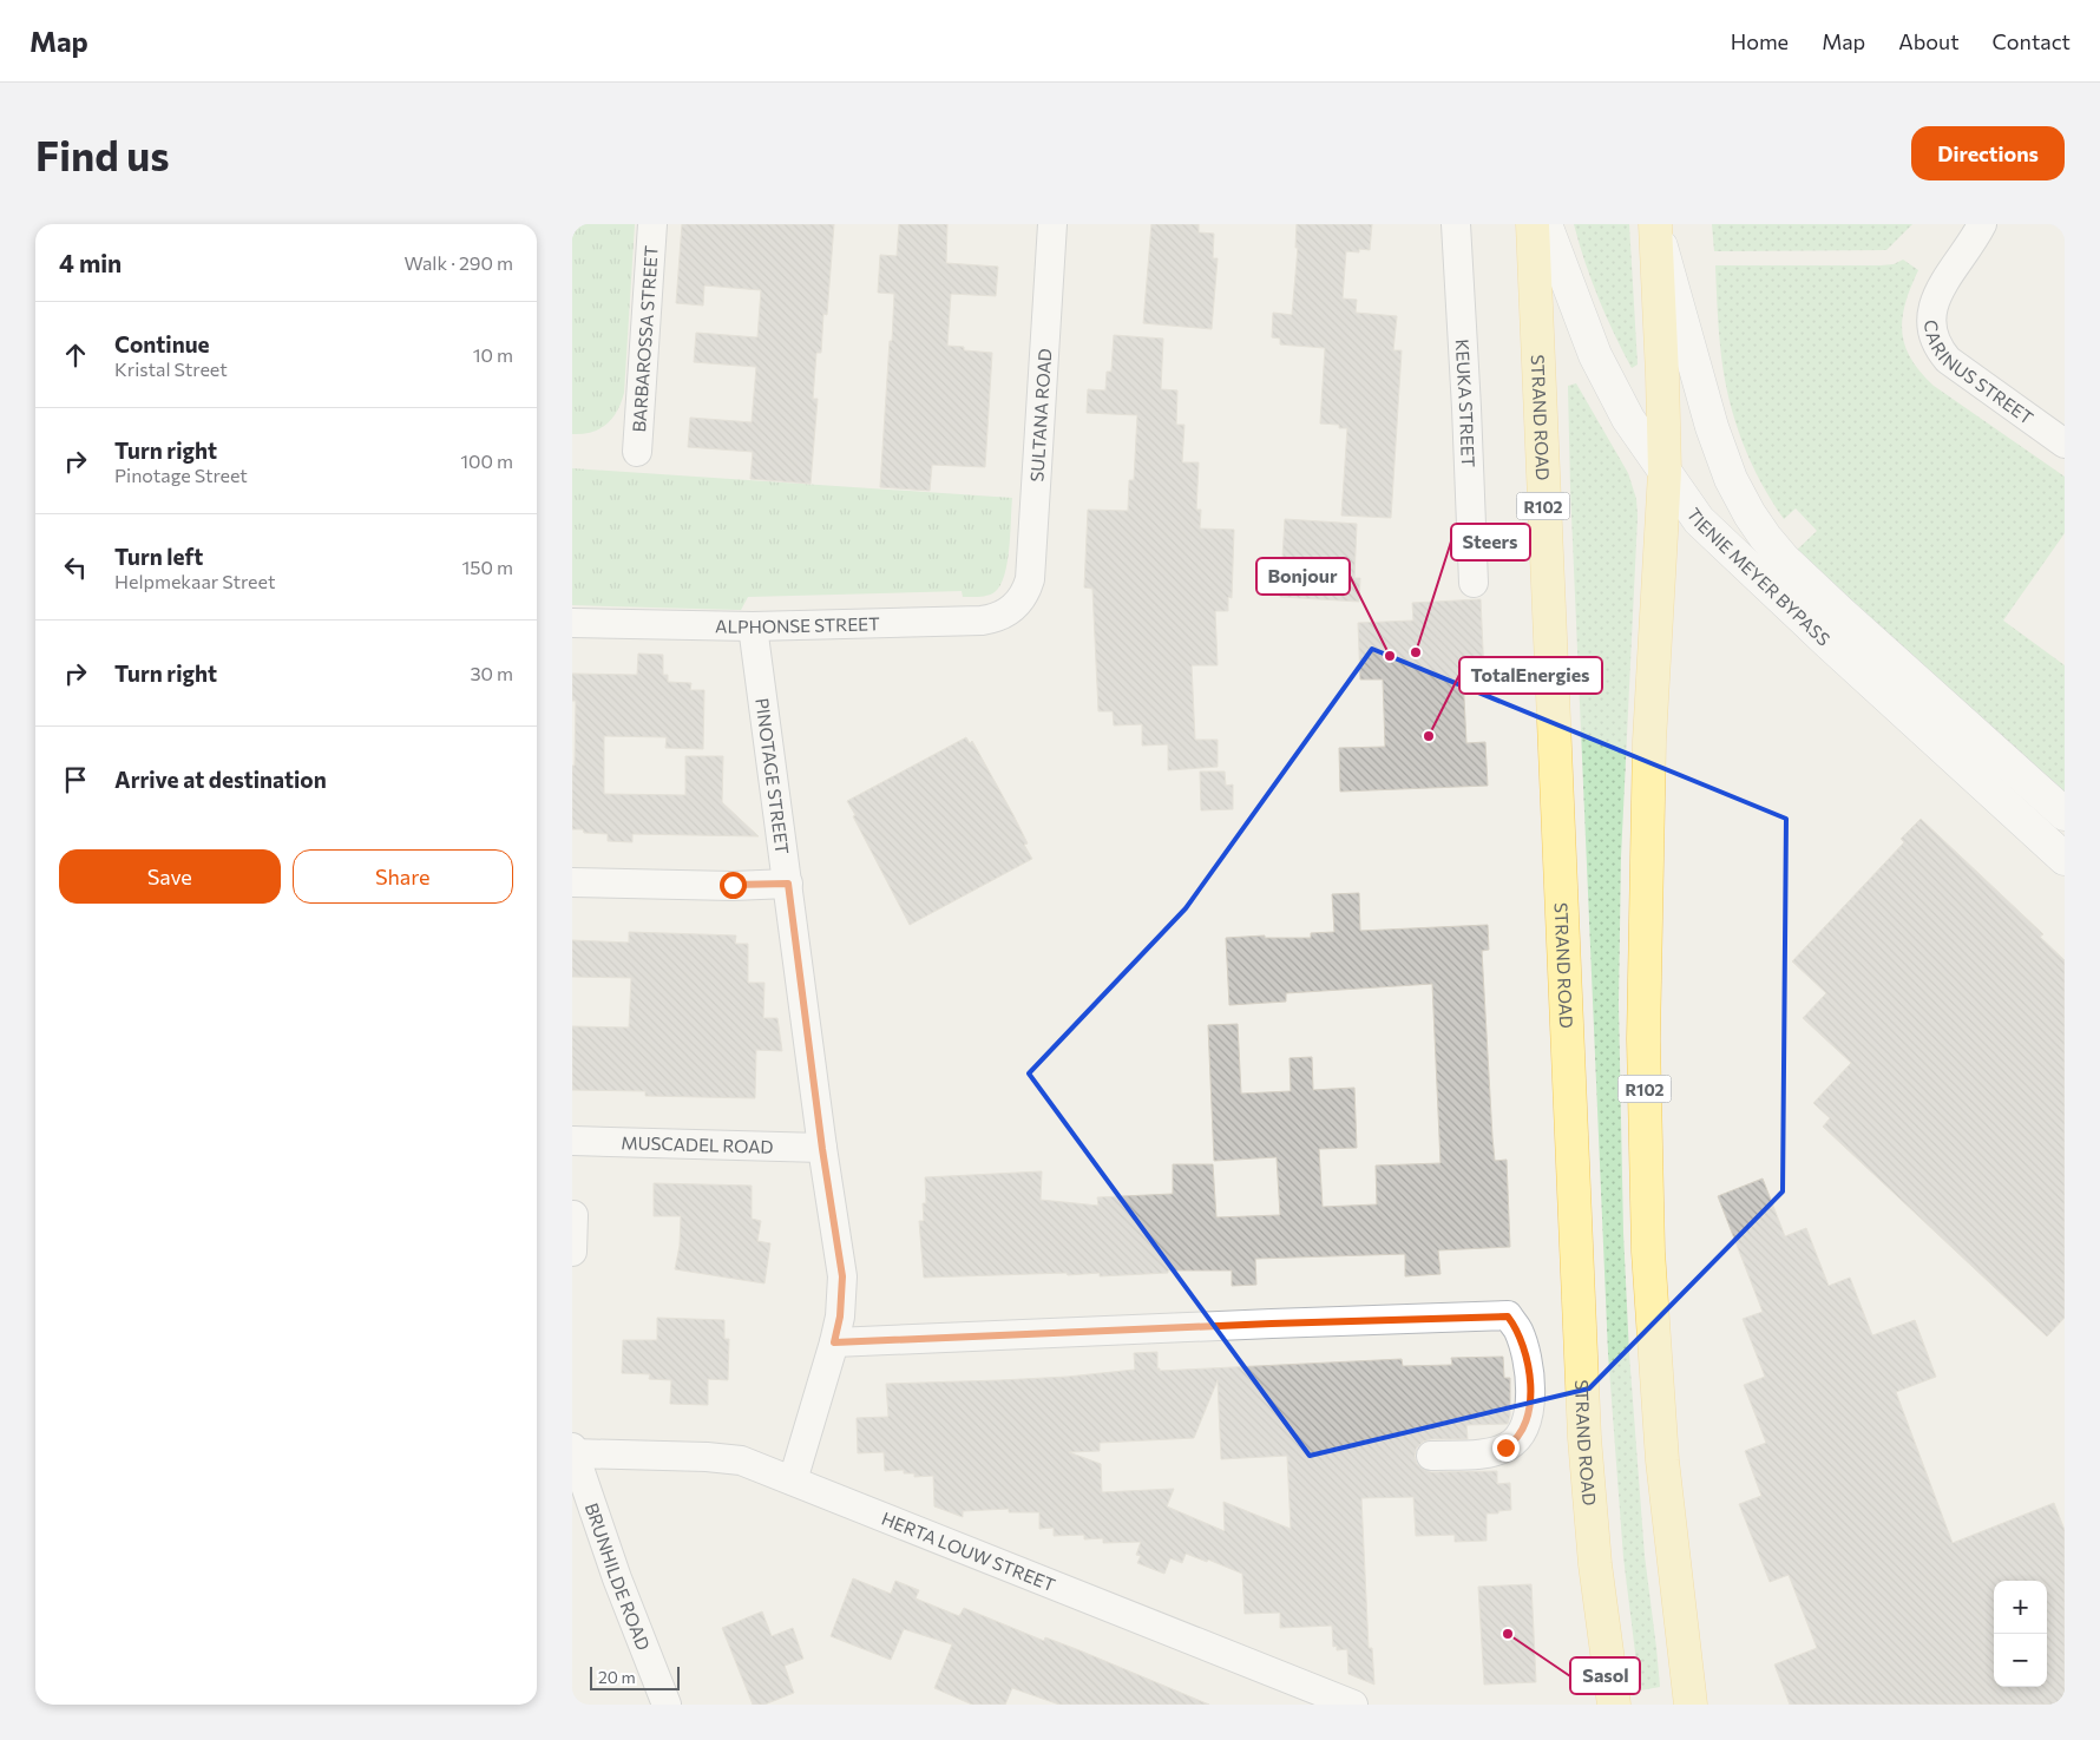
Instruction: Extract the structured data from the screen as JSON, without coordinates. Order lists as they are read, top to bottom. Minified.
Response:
{"streets":{"main road":["STRAND ROAD","R102"],"street":["BARBAROSSA STREET","CARINUS STREET","KEUKA STREET","SULTANA ROAD","TIENIE MEYER BYPASS","ALPHONSE STREET","PINOTAGE STREET","MUSCADEL ROAD","HERTA LOUW STREET","BRUNHILDE ROAD"]},"crossings":[["SULTANA ROAD","ALPHONSE STREET"],["R102","TIENIE MEYER BYPASS"],["ALPHONSE STREET","PINOTAGE STREET"],["PINOTAGE STREET","MUSCADEL ROAD"],["PINOTAGE STREET","HERTA LOUW STREET"],["HERTA LOUW STREET","BRUNHILDE ROAD"]],"places":["Steers","Bonjour","TotalEnergies","Sasol"],"scale_bar":"20 m","page":{"header":"Map","nav":["Home","Map","About","Contact"],"buttons":["Directions",["Save","Share"]],"title":"Find us","heading":["4 min","Walk · 290 m"],"list":[["Continue","Kristal Street","10 m"],["Turn right","Pinotage Street","100 m"],["Turn left","Helpmekaar Street","150 m"],["Turn right","30 m"],"Arrive at destination"],"map_buttons":["+","−"],"scale":"20 m"}}
